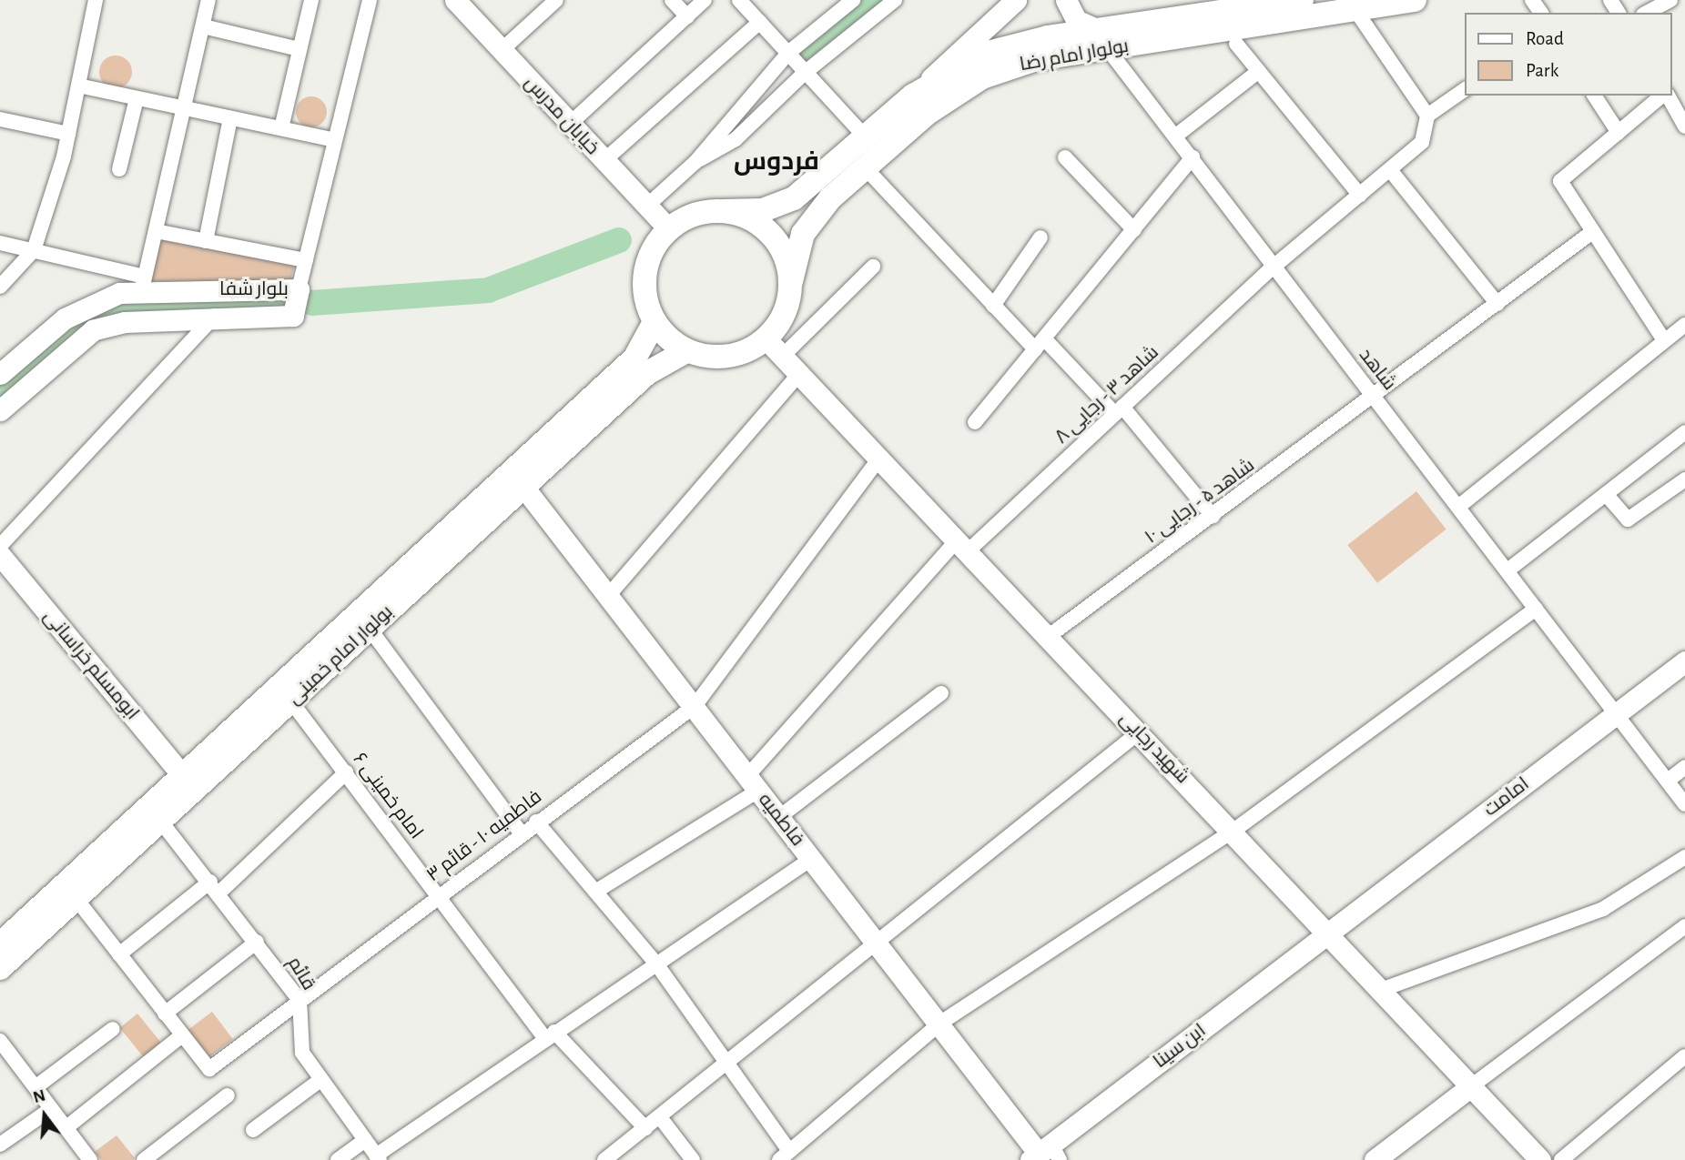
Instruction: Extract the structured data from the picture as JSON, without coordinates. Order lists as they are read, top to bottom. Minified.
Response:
{"streets":{"main road":["بولوار امام رضا","بولوار امام خمینی"],"street":["خیابان مدرس","بلوار شفا","شاهد","شاهد ۳ - رجایی ۸","شاهد ۵ - رجایی ۱۰","ابومسلم خراسانی","شهید رجایی","امام خمینی ۶","امامت","فاطمیه","فاطمیه ۱۰ - قائم ۳","قائم","ابن سینا"]},"crossings":[["بولوار امام رضا","خیابان مدرس"],["بولوار امام رضا","شاهد"],["بولوار امام رضا","بولوار امام خمینی"],["بولوار امام رضا","شهید رجایی"],["خیابان مدرس","بولوار امام خمینی"],["خیابان مدرس","شهید رجایی"],["شاهد","شاهد ۳ - رجایی ۸"],["شاهد","شاهد ۵ - رجایی ۱۰"],["شاهد","امامت"],["شاهد ۳ - رجایی ۸","شهید رجایی"],["شاهد ۳ - رجایی ۸","فاطمیه"],["شاهد ۵ - رجایی ۱۰","شهید رجایی"],["بولوار امام خمینی","ابومسلم خراسانی"],["بولوار امام خمینی","شهید رجایی"],["بولوار امام خمینی","امام خمینی ۶"],["بولوار امام خمینی","فاطمیه"],["بولوار امام خمینی","قائم"],["شهید رجایی","امامت"],["شهید رجایی","فاطمیه ۱۰ - قائم ۳"],["شهید رجایی","ابن سینا"],["امام خمینی ۶","فاطمیه ۱۰ - قائم ۳"],["امامت","ابن سینا"],["فاطمیه","فاطمیه ۱۰ - قائم ۳"],["فاطمیه","ابن سینا"],["فاطمیه ۱۰ - قائم ۳","قائم"]],"districts":["فردوس"],"legend":["Road","Park"],"north":"top"}
